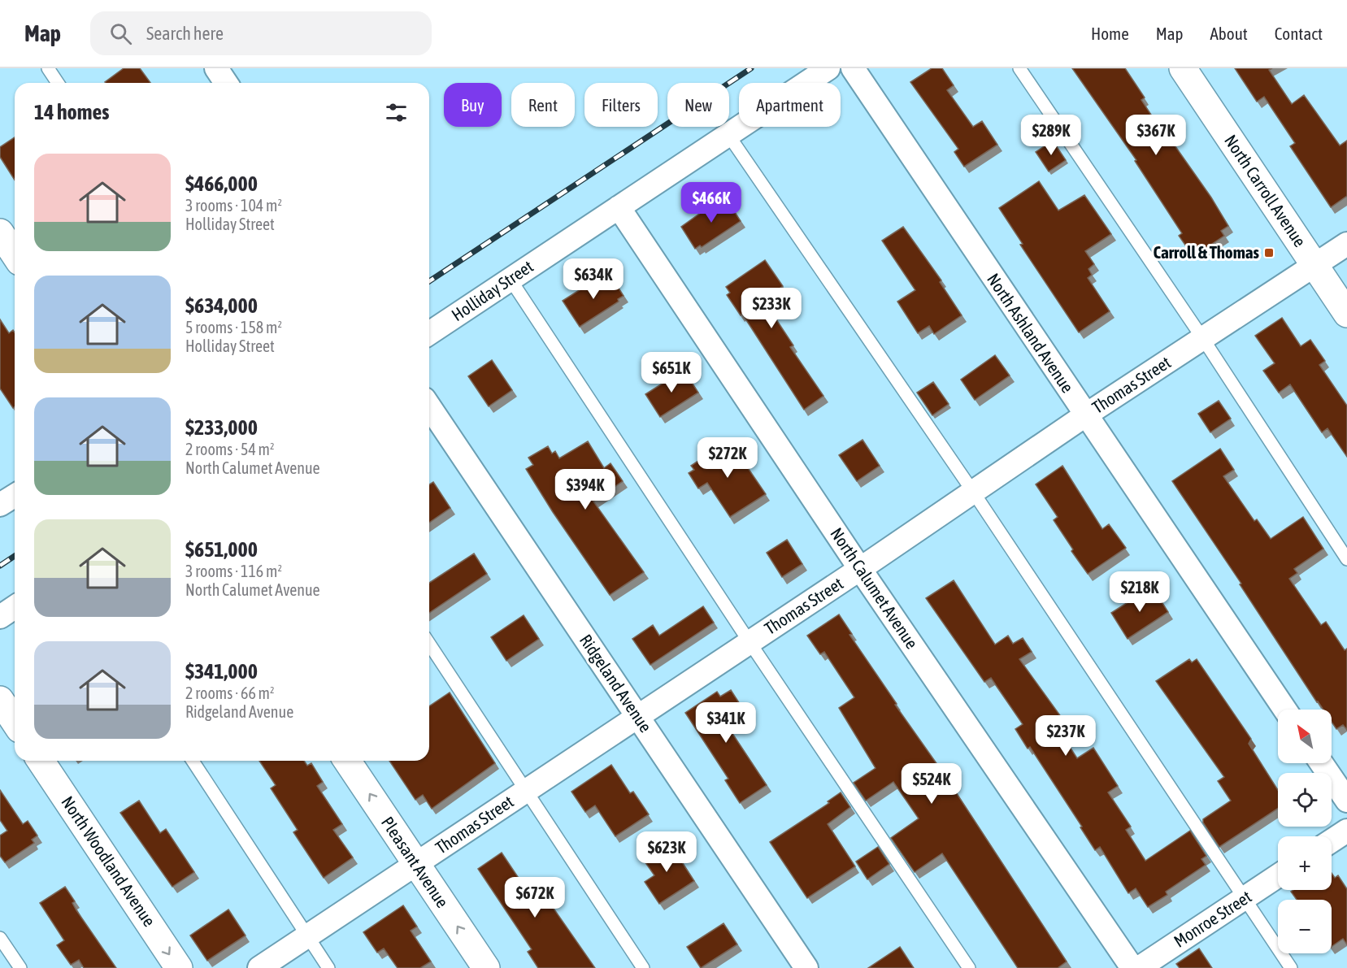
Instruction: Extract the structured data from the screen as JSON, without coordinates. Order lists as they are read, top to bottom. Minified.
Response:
{"streets":{"street":["North Carroll Avenue","Holliday Street","North Ashland Avenue","Thomas Street","North Calumet Avenue","Ridgeland Avenue","North Woodland Avenue","Pleasant Avenue","Monroe Street"]},"crossings":[["North Carroll Avenue","Thomas Street"],["Holliday Street","North Calumet Avenue"],["North Ashland Avenue","Thomas Street"],["Thomas Street","North Calumet Avenue"],["Thomas Street","Ridgeland Avenue"],["Thomas Street","Pleasant Avenue"]],"one_way":["North Woodland Avenue","Pleasant Avenue"],"places":{"transit":["Carroll & Thomas"]},"north":"top left","page":{"header":"Map","search":"Search here","nav":["Home","Map","About","Contact"],"chip":["Buy","Rent","Filters","New","Apartment"],"heading":"14 homes","price":["$289K","$367K","$466K","$634K","$233K","$651K","$272K","$394K","$218K","$341K","$237K","$524K","$623K","$672K"],"list":[{"name":"$466,000","note":"3 rooms · 104 m² · Holliday Street"},{"name":"$634,000","note":"5 rooms · 158 m² · Holliday Street"},{"name":"$233,000","note":"2 rooms · 54 m² · North Calumet Avenue"},{"name":"$651,000","note":"3 rooms · 116 m² · North Calumet Avenue"},{"name":"$341,000","note":"2 rooms · 66 m² · Ridgeland Avenue"}],"map_buttons":["+","−"]}}
